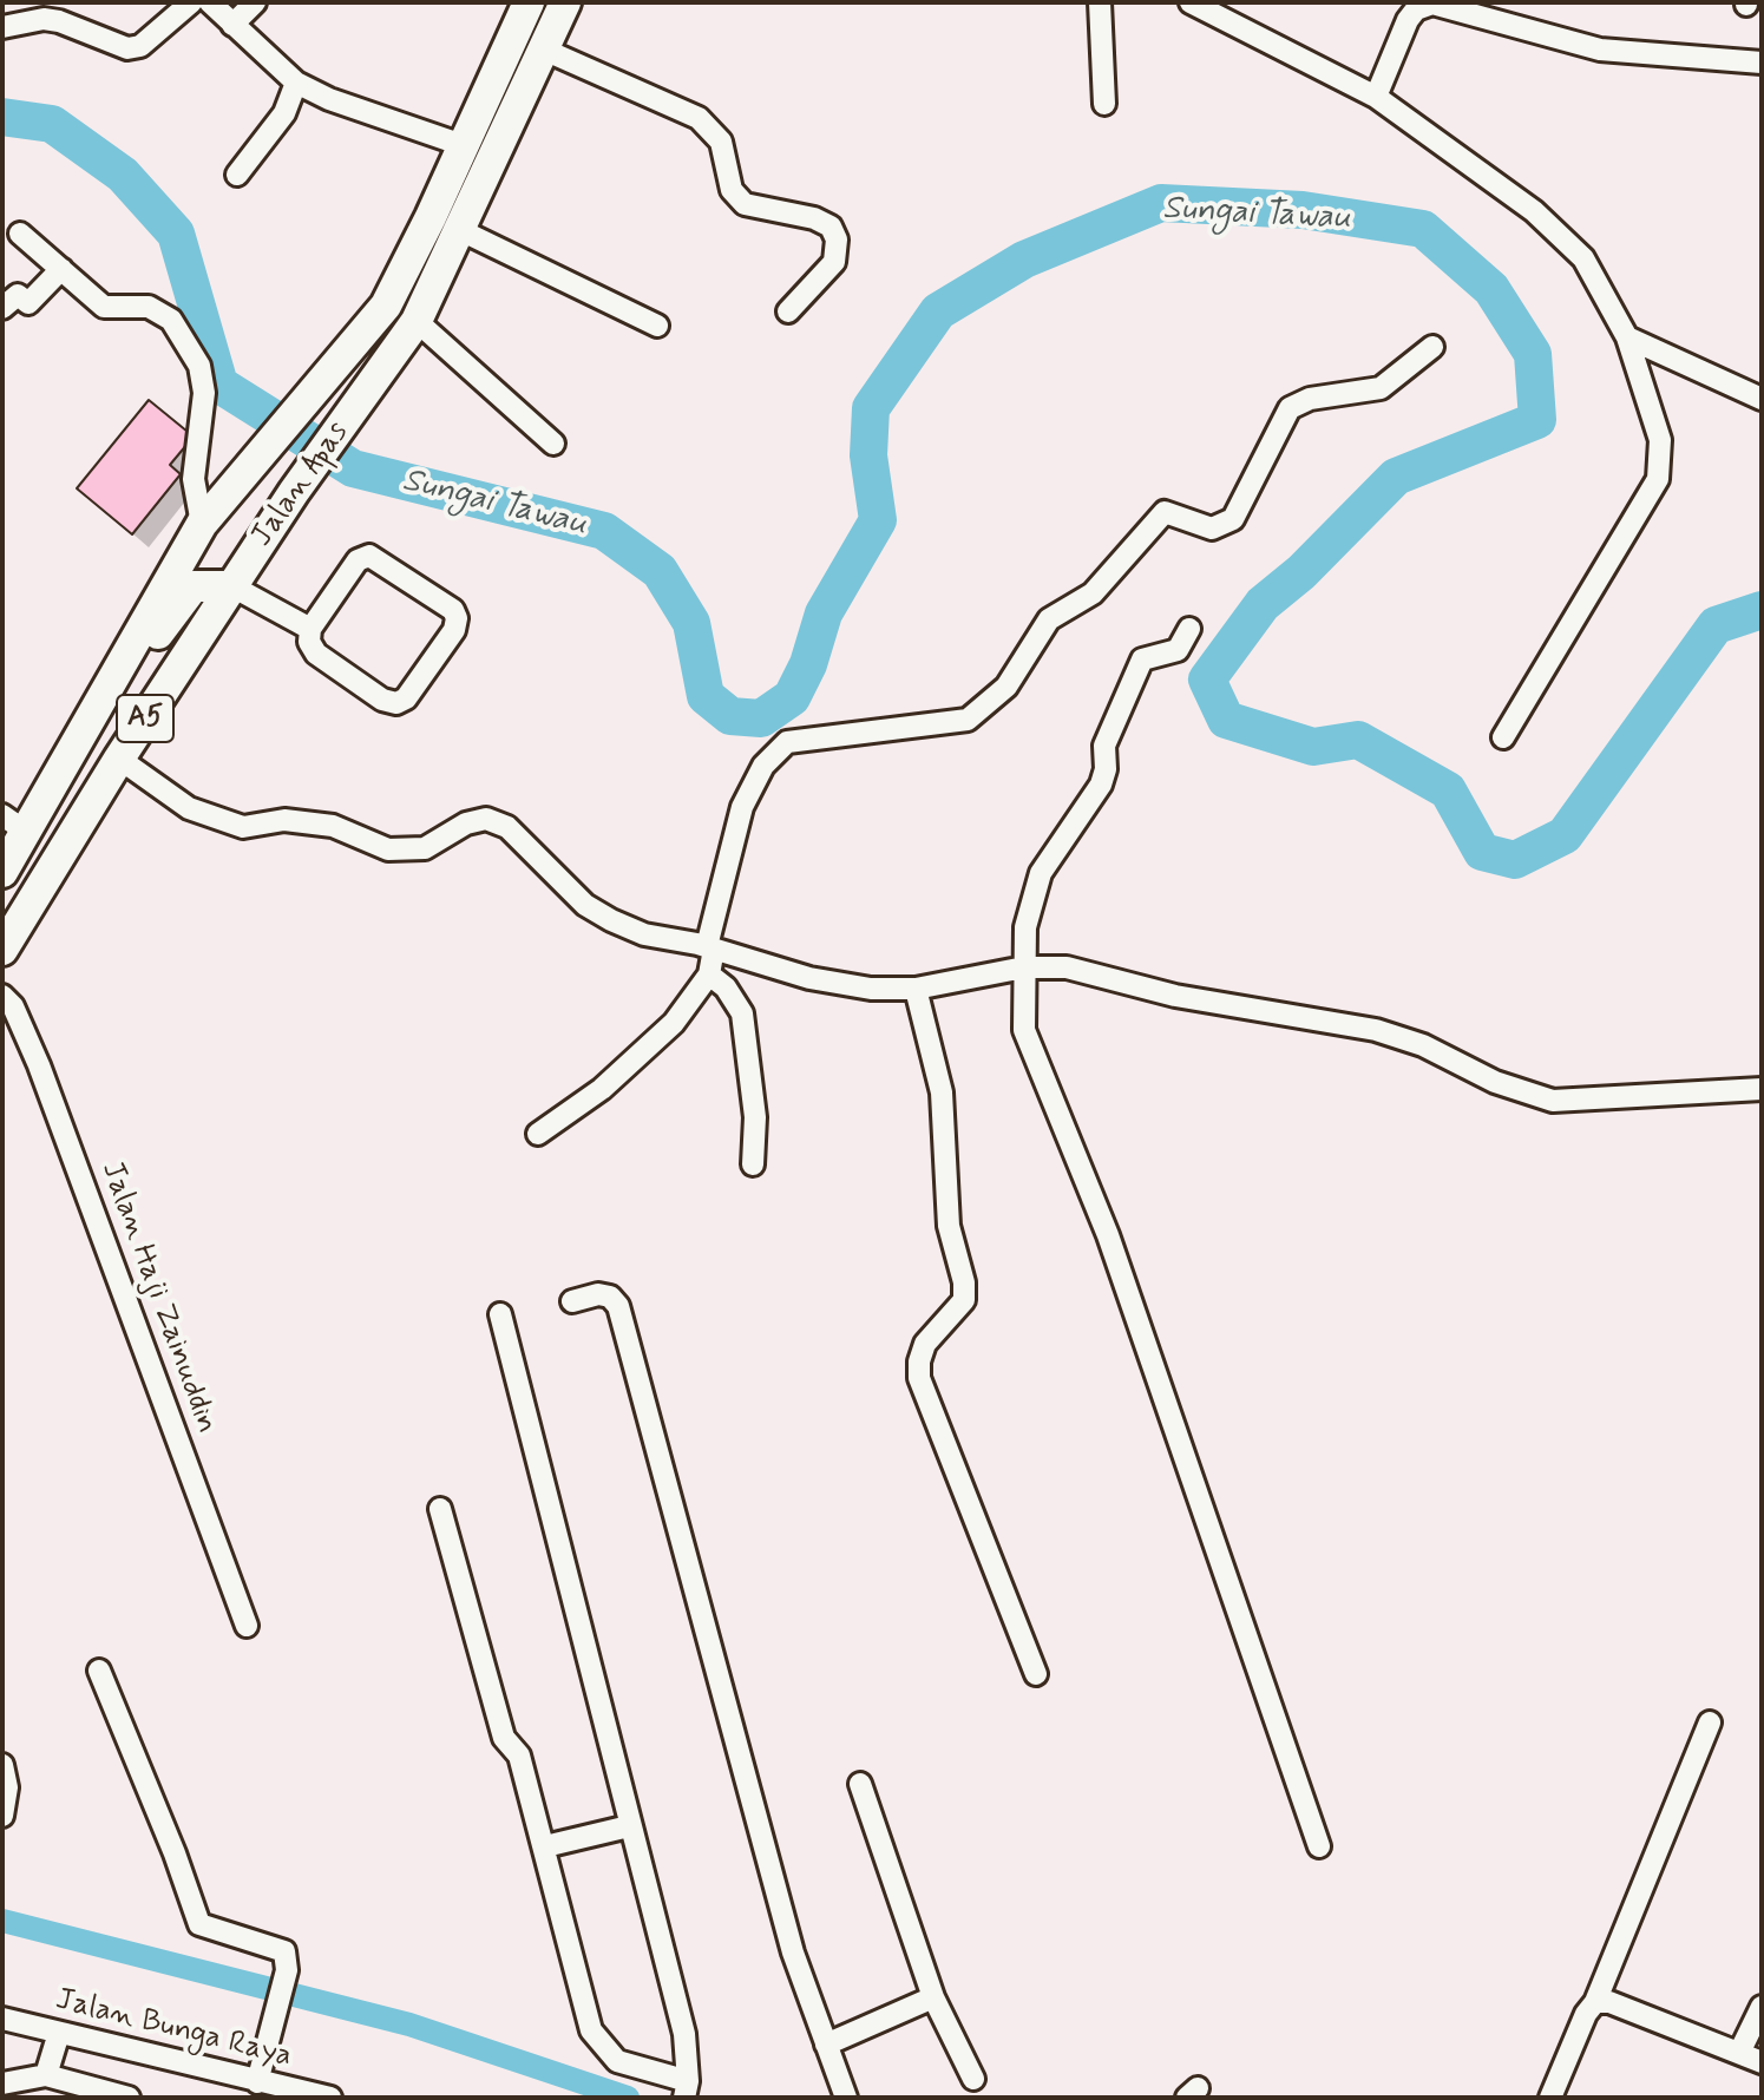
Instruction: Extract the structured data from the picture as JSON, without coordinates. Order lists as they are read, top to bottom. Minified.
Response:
{"streets":{"highway":["Jalan Apas","A5"],"street":["Jalan Haji Zainuddin","Jalan Bunga Raya"]},"water":["Sungai Tawau"]}
